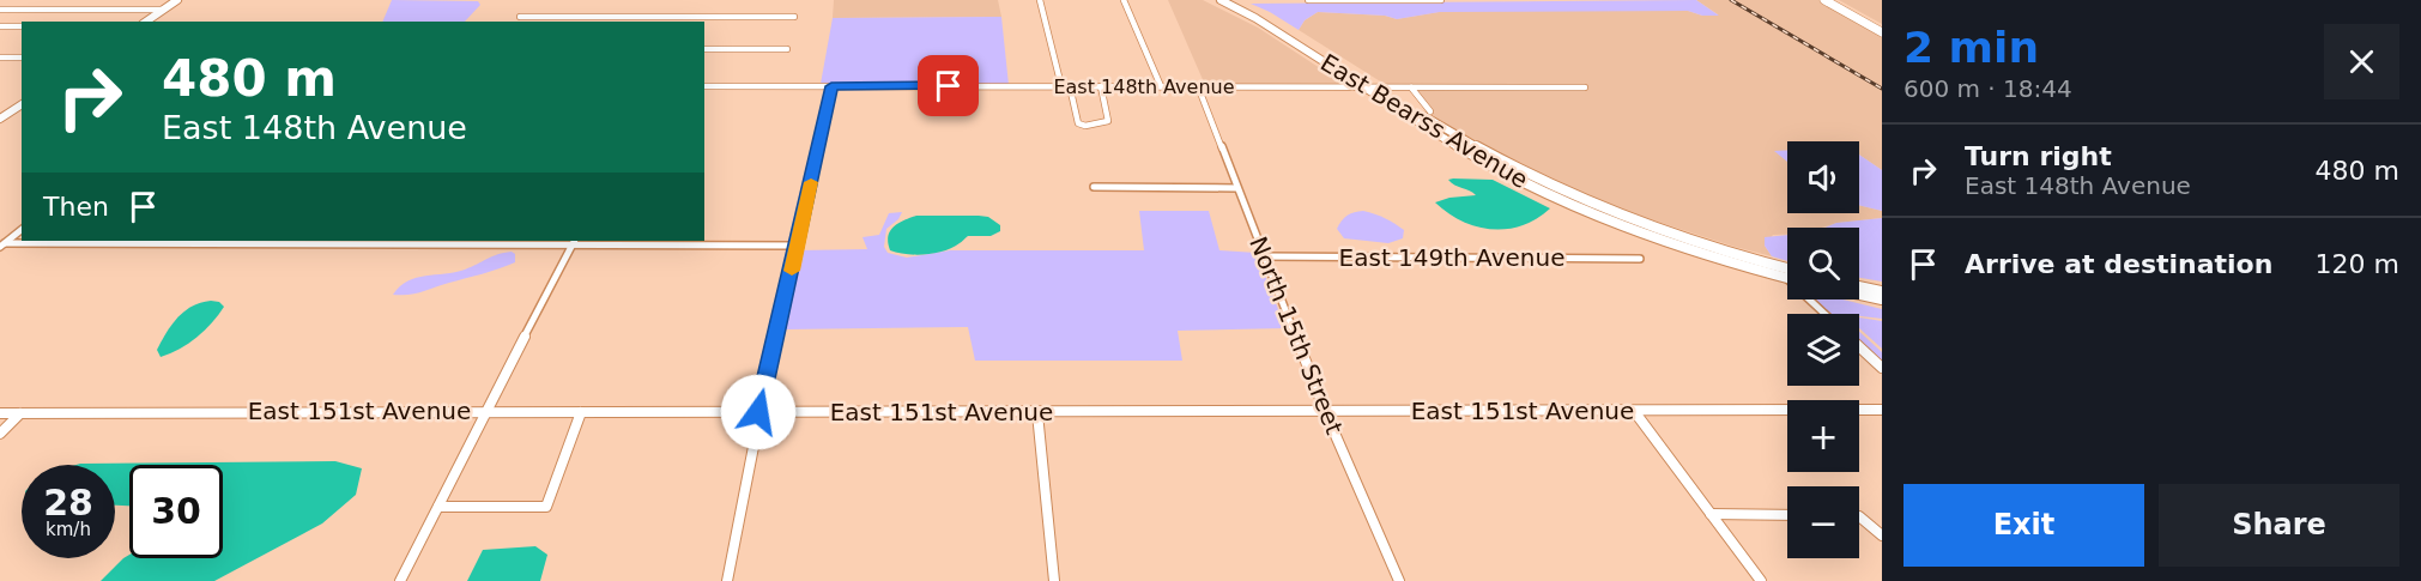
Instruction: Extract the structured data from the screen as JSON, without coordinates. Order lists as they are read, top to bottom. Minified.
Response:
{"streets":{"main road":["East Bearss Avenue"],"street":["East 148th Avenue","East 149th Avenue","North 15th Street","East 151st Avenue"]},"crossings":[["East 148th Avenue","East Bearss Avenue"],["East 148th Avenue","North 15th Street"],["East 149th Avenue","North 15th Street"],["North 15th Street","East 151st Avenue"]],"page":{"heading":["2 min","600 m · 18:44"],"turn":["480 m","East 148th Avenue"],"list":[{"name":"Turn right","note":"East 148th Avenue","value":"480 m"},{"name":"Arrive at destination","value":"120 m"}],"map_buttons":["+","−"],"then":"Then","speed":"28 km/h","limit":"30","buttons":["Exit","Share"]}}
